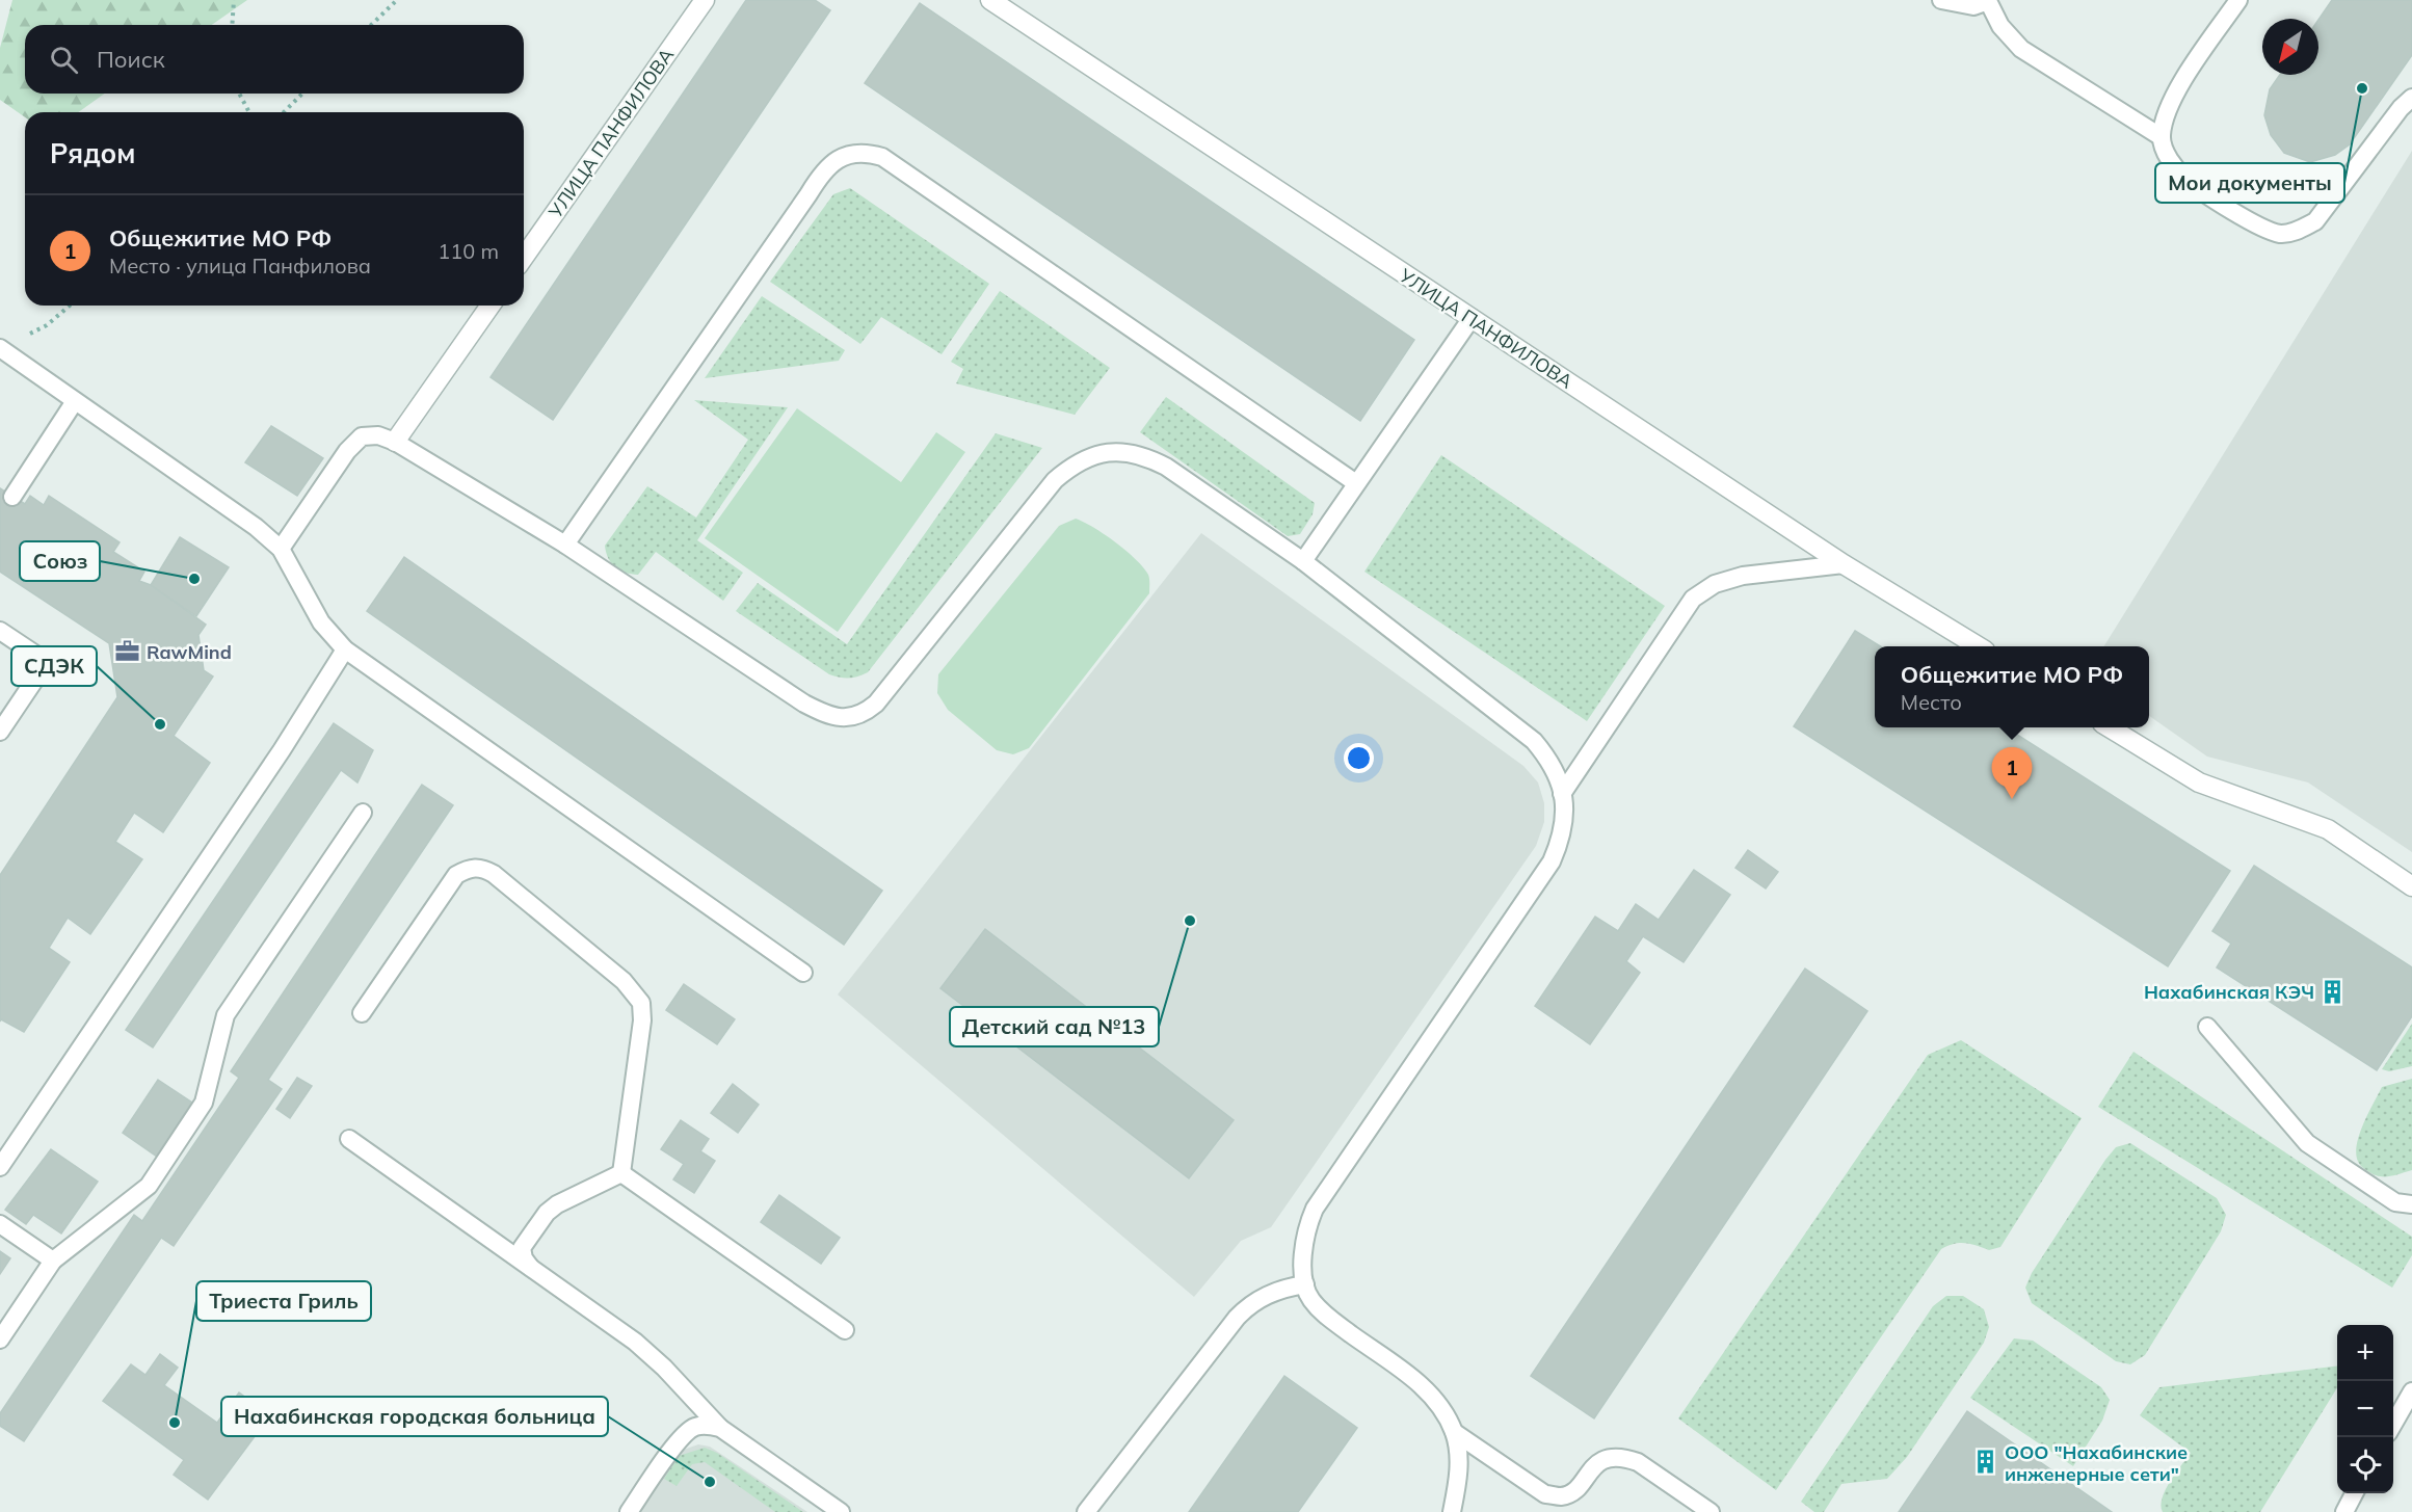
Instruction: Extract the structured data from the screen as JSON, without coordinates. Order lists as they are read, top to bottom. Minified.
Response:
{"streets":{"street":["УЛИЦА ПАНФИЛОВА"]},"places":{"other":["Мои документы","Союз","СДЭК","Детский сад №13","Триеста Гриль","Нахабинская городская больница"],"office":["RawMind"],"building":["Нахабинская КЭЧ","ООО \"Нахабинские инженерные сети\""]},"north":"bottom left","page":{"search":"Поиск","heading":"Рядом","list":[{"mark":"1","name":"Общежитие МО РФ","note":"Место · улица Панфилова","value":"110 m"}],"popup":["Общежитие МО РФ","Место"],"pins":"1","map_buttons":["+","−"]}}
